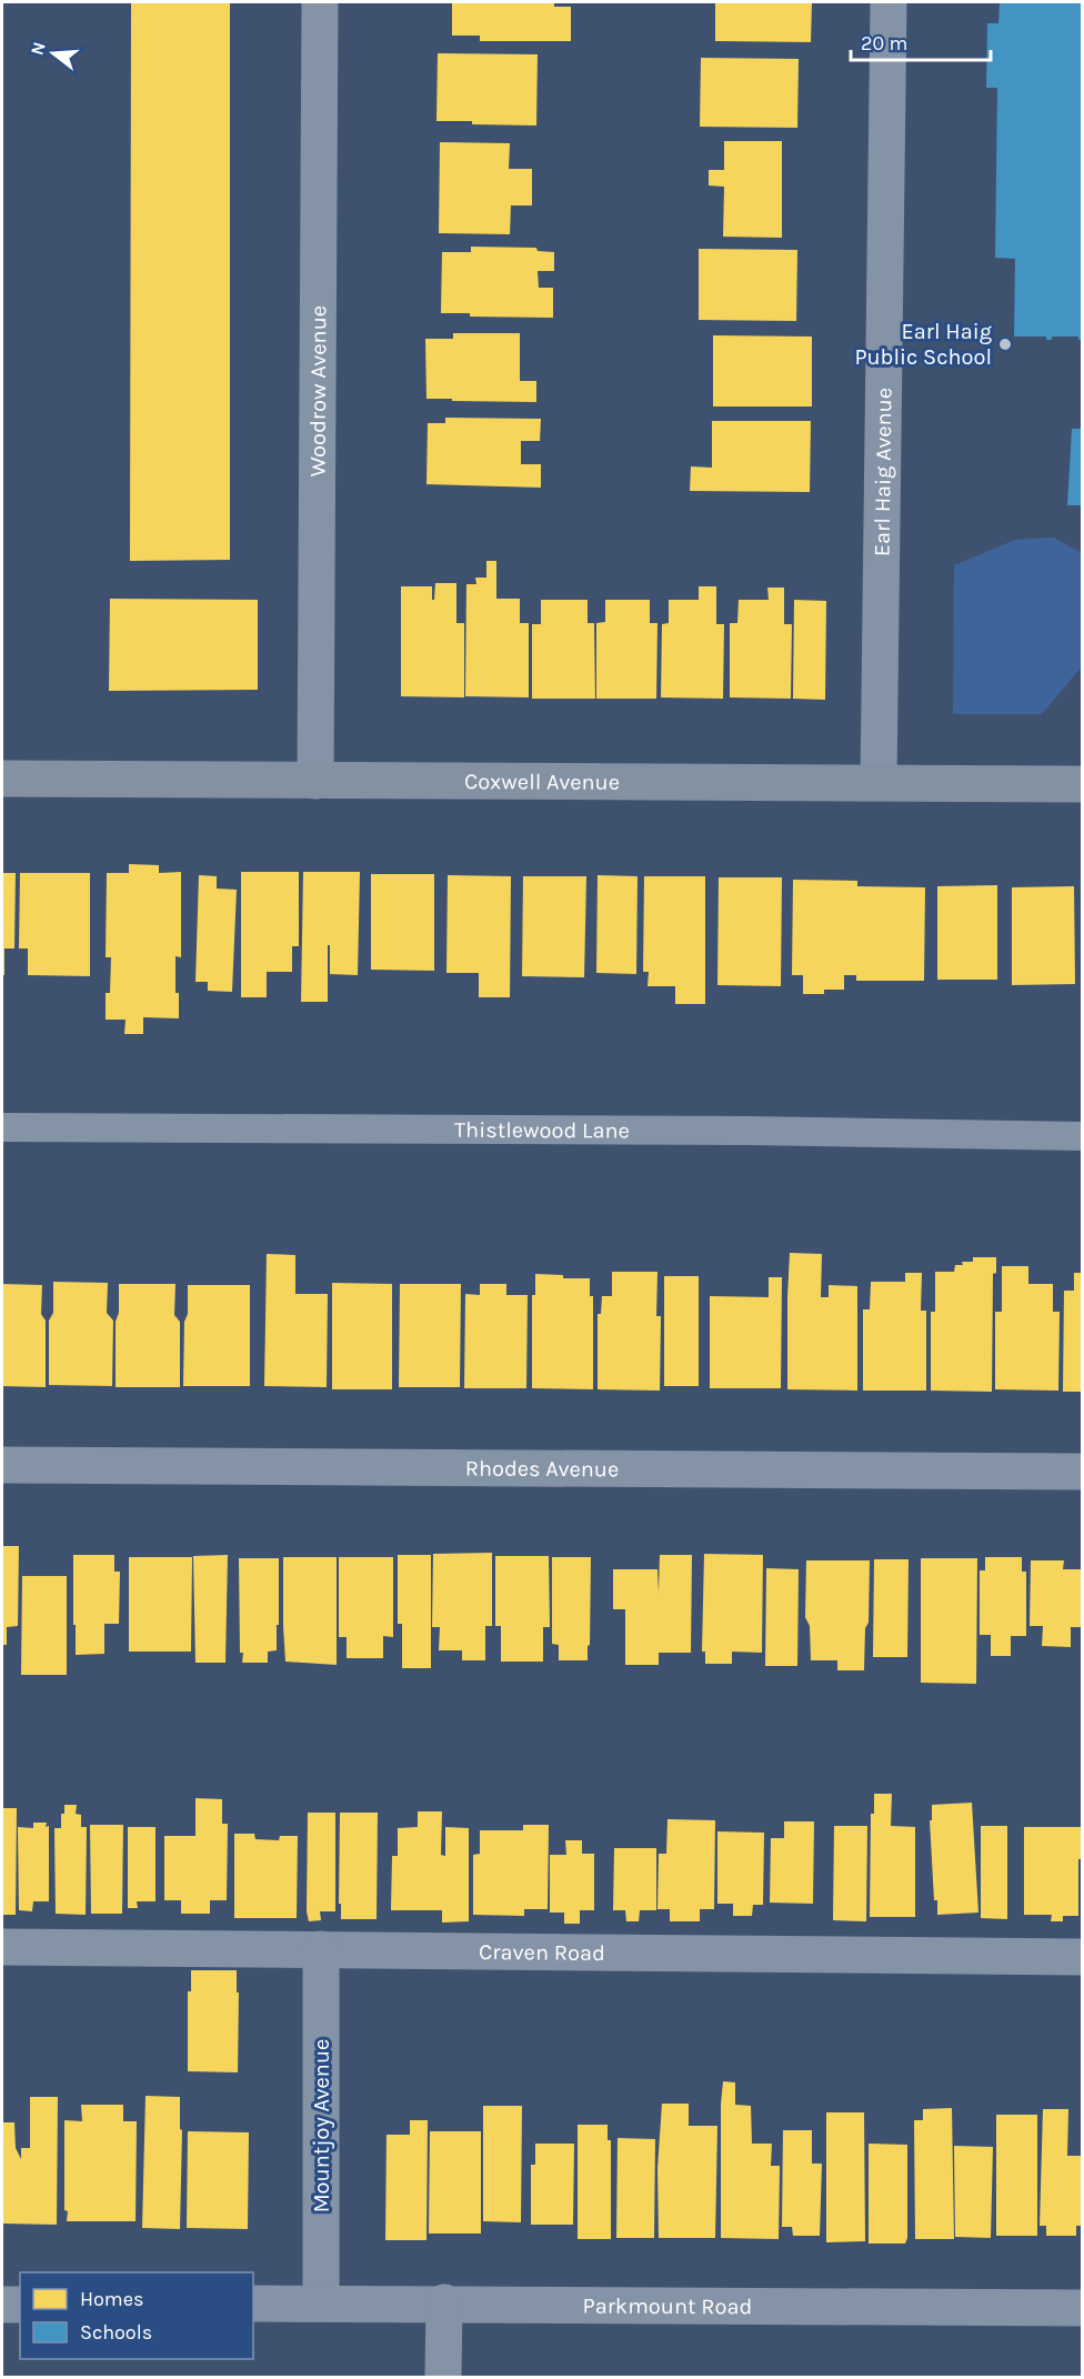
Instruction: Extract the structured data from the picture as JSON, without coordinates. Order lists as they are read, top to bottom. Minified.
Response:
{"streets":{"main road":["Coxwell Avenue"],"street":["Woodrow Avenue","Earl Haig Avenue","Rhodes Avenue","Craven Road","Mountjoy Avenue","Parkmount Road"],"lane":["Thistlewood Lane"]},"crossings":[["Woodrow Avenue","Coxwell Avenue"],["Earl Haig Avenue","Coxwell Avenue"],["Craven Road","Mountjoy Avenue"],["Mountjoy Avenue","Parkmount Road"]],"places":["Earl Haig Public School"],"legend":["Homes","Schools"],"scale_bar":"20 m","north":"left"}
